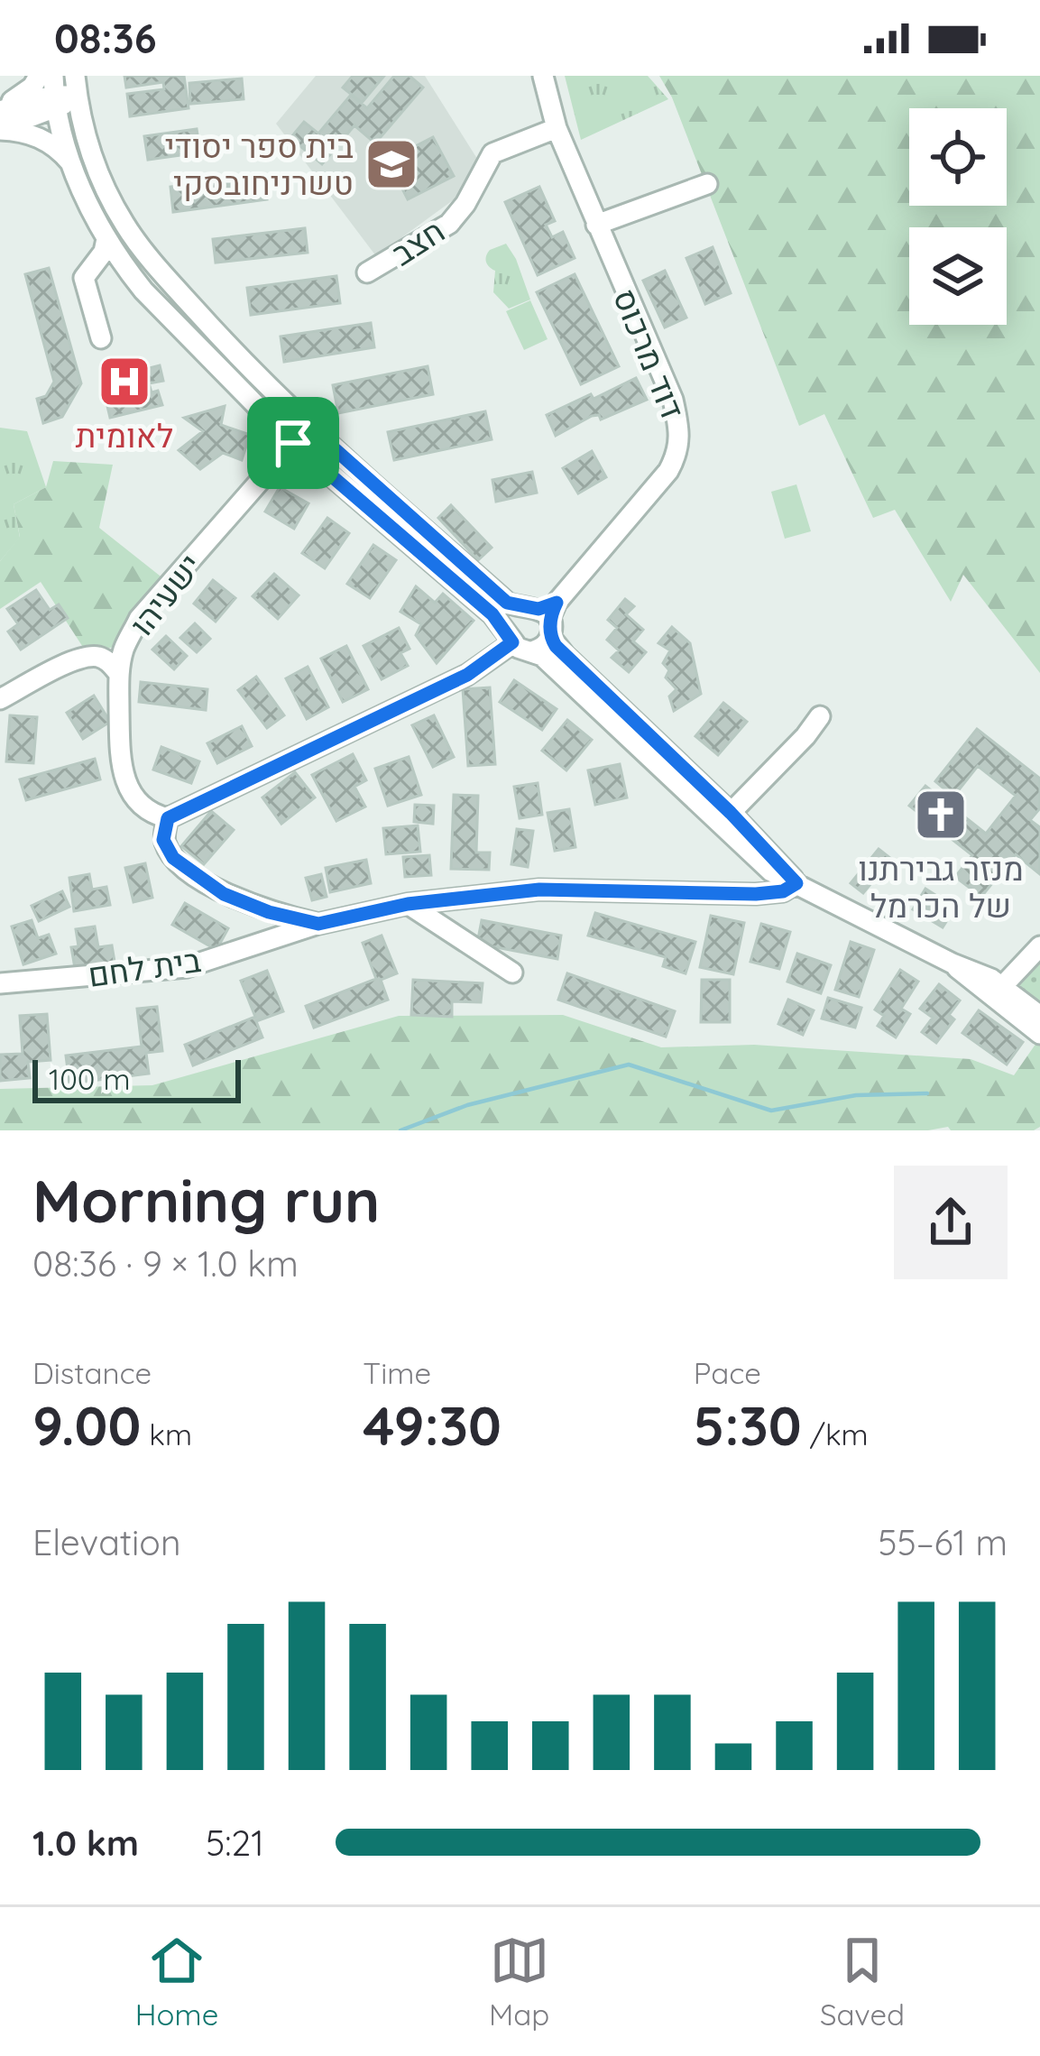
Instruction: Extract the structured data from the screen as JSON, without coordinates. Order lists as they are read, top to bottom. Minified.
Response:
{"streets":{"street":["חצב","דוד מרכוס","ישעיהו","בית לחם"]},"crossings":[["חצב","דוד מרכוס"]],"places":{"school or university":["בית ספר יסודי טשרניחובסקי"],"hospital":["לאומית"],"church":["מנזר גבירתנו של הכרמל"]},"scale_bar":"100 m","page":{"status":"08:36","scale":"100 m","heading":["Morning run","08:36 · 9 × 1.0 km"],"stats":[["Distance","9.00 km"],["Time","49:30"],["Pace","5:30 /km"]],"chart":["Elevation","55–61 m"],"list":[{"name":"1.0 km","note":"5:21"}],"tabs":["Home","Map","Saved"]}}
